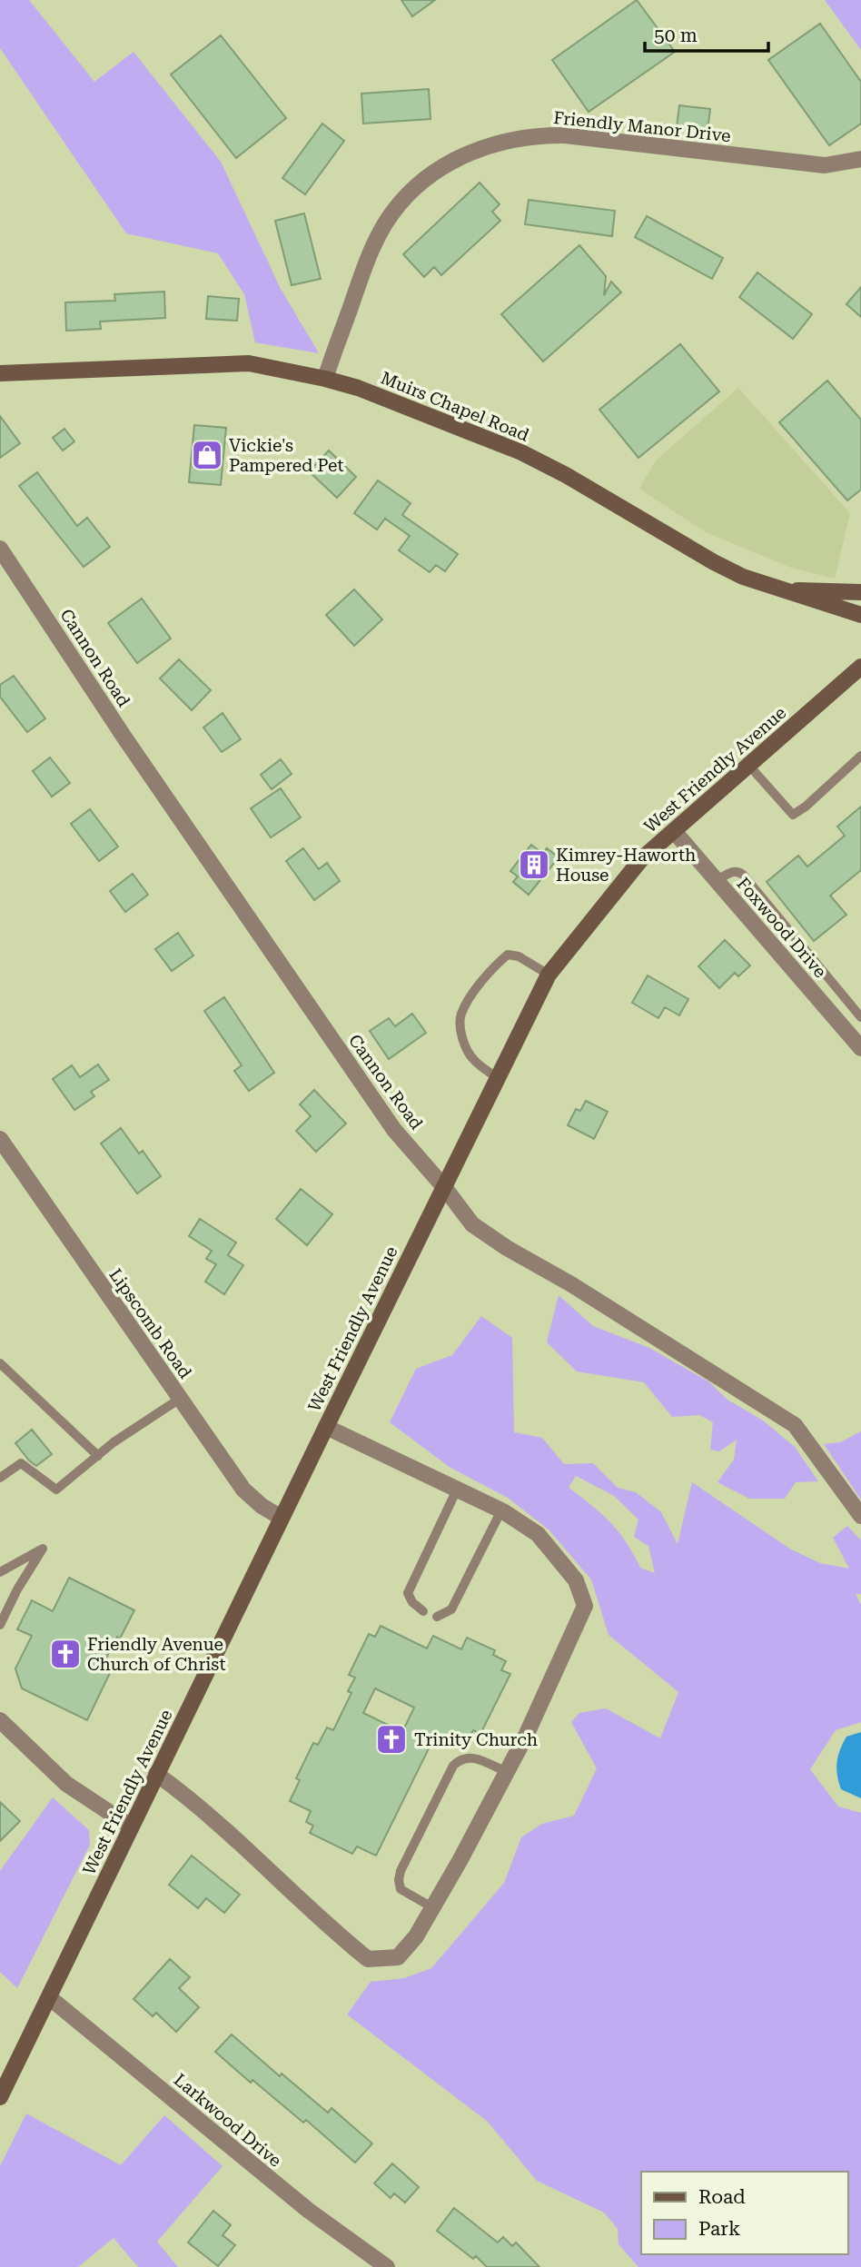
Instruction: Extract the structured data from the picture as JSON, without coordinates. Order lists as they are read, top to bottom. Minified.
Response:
{"streets":{"main road":["Muirs Chapel Road","West Friendly Avenue"],"street":["Friendly Manor Drive","Cannon Road","Foxwood Drive","Lipscomb Road","Larkwood Drive"]},"crossings":[["Friendly Manor Drive","Muirs Chapel Road"],["Cannon Road","West Friendly Avenue"],["West Friendly Avenue","Foxwood Drive"],["West Friendly Avenue","Lipscomb Road"],["West Friendly Avenue","Larkwood Drive"]],"places":{"shop":["Vickie's Pampered Pet"],"building":["Kimrey-Haworth House"],"church":["Friendly Avenue Church of Christ","Trinity Church"]},"legend":["Road","Park"],"scale_bar":"50 m"}
